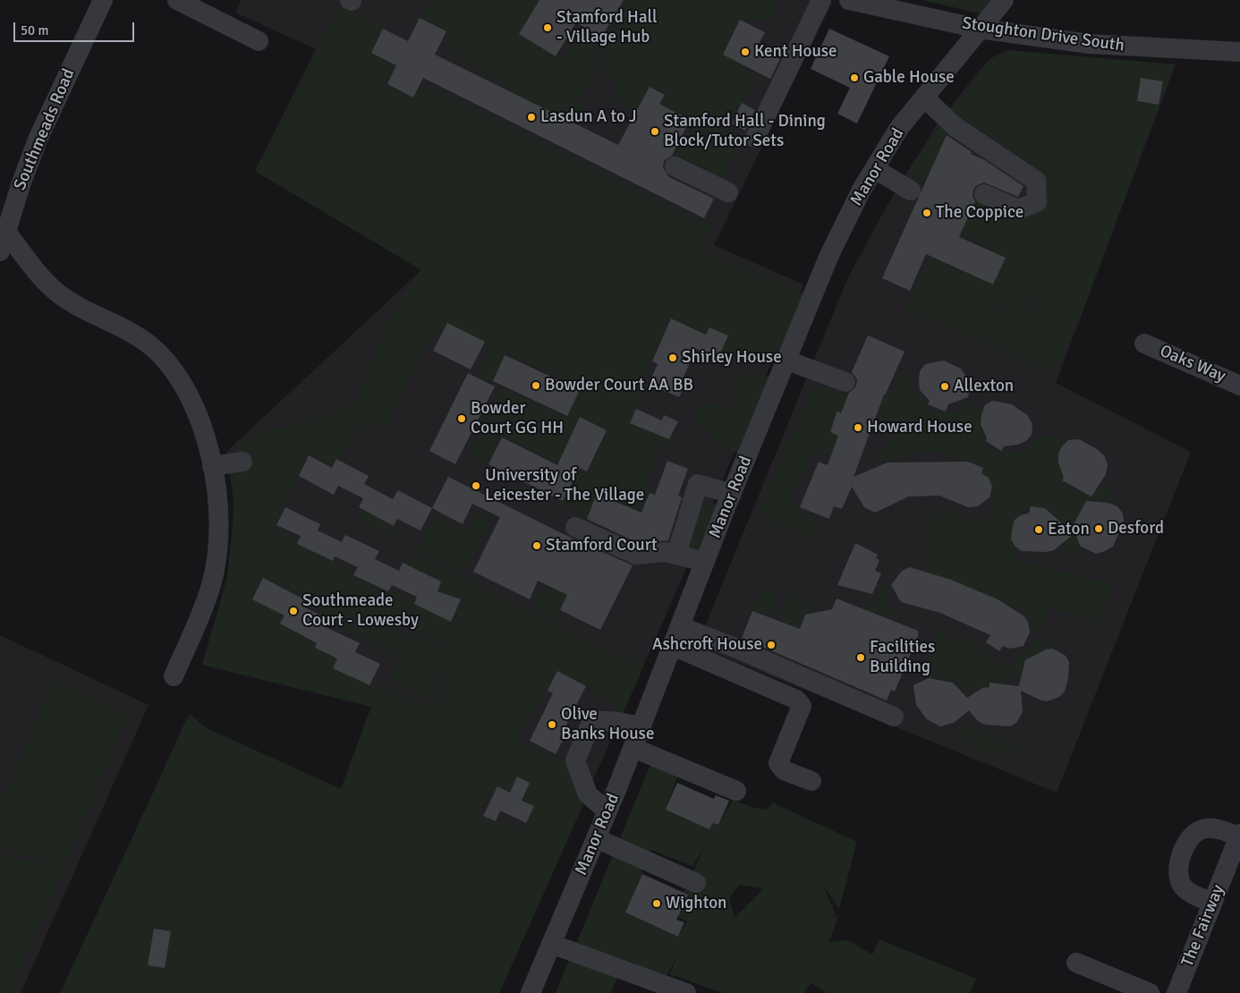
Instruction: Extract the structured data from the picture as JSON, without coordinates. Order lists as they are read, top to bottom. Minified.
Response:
{"streets":{"street":["Stoughton Drive South","Southmeads Road","Manor Road","Oaks Way","The Fairway"]},"crossings":[["Stoughton Drive South","Manor Road"]],"places":["Stamford Hall - Village Hub","Kent House","Gable House","Lasdun A to J","Stamford Hall - Dining Block/Tutor Sets","The Coppice","Shirley House","Bowder Court AA BB","Allexton","Bowder Court GG HH","Howard House","University of Leicester - The Village","Desford","Eaton","Stamford Court","Southmeade Court - Lowesby","Ashcroft House","Facilities Building","Olive Banks House","Wighton"],"scale_bar":"50 m"}
